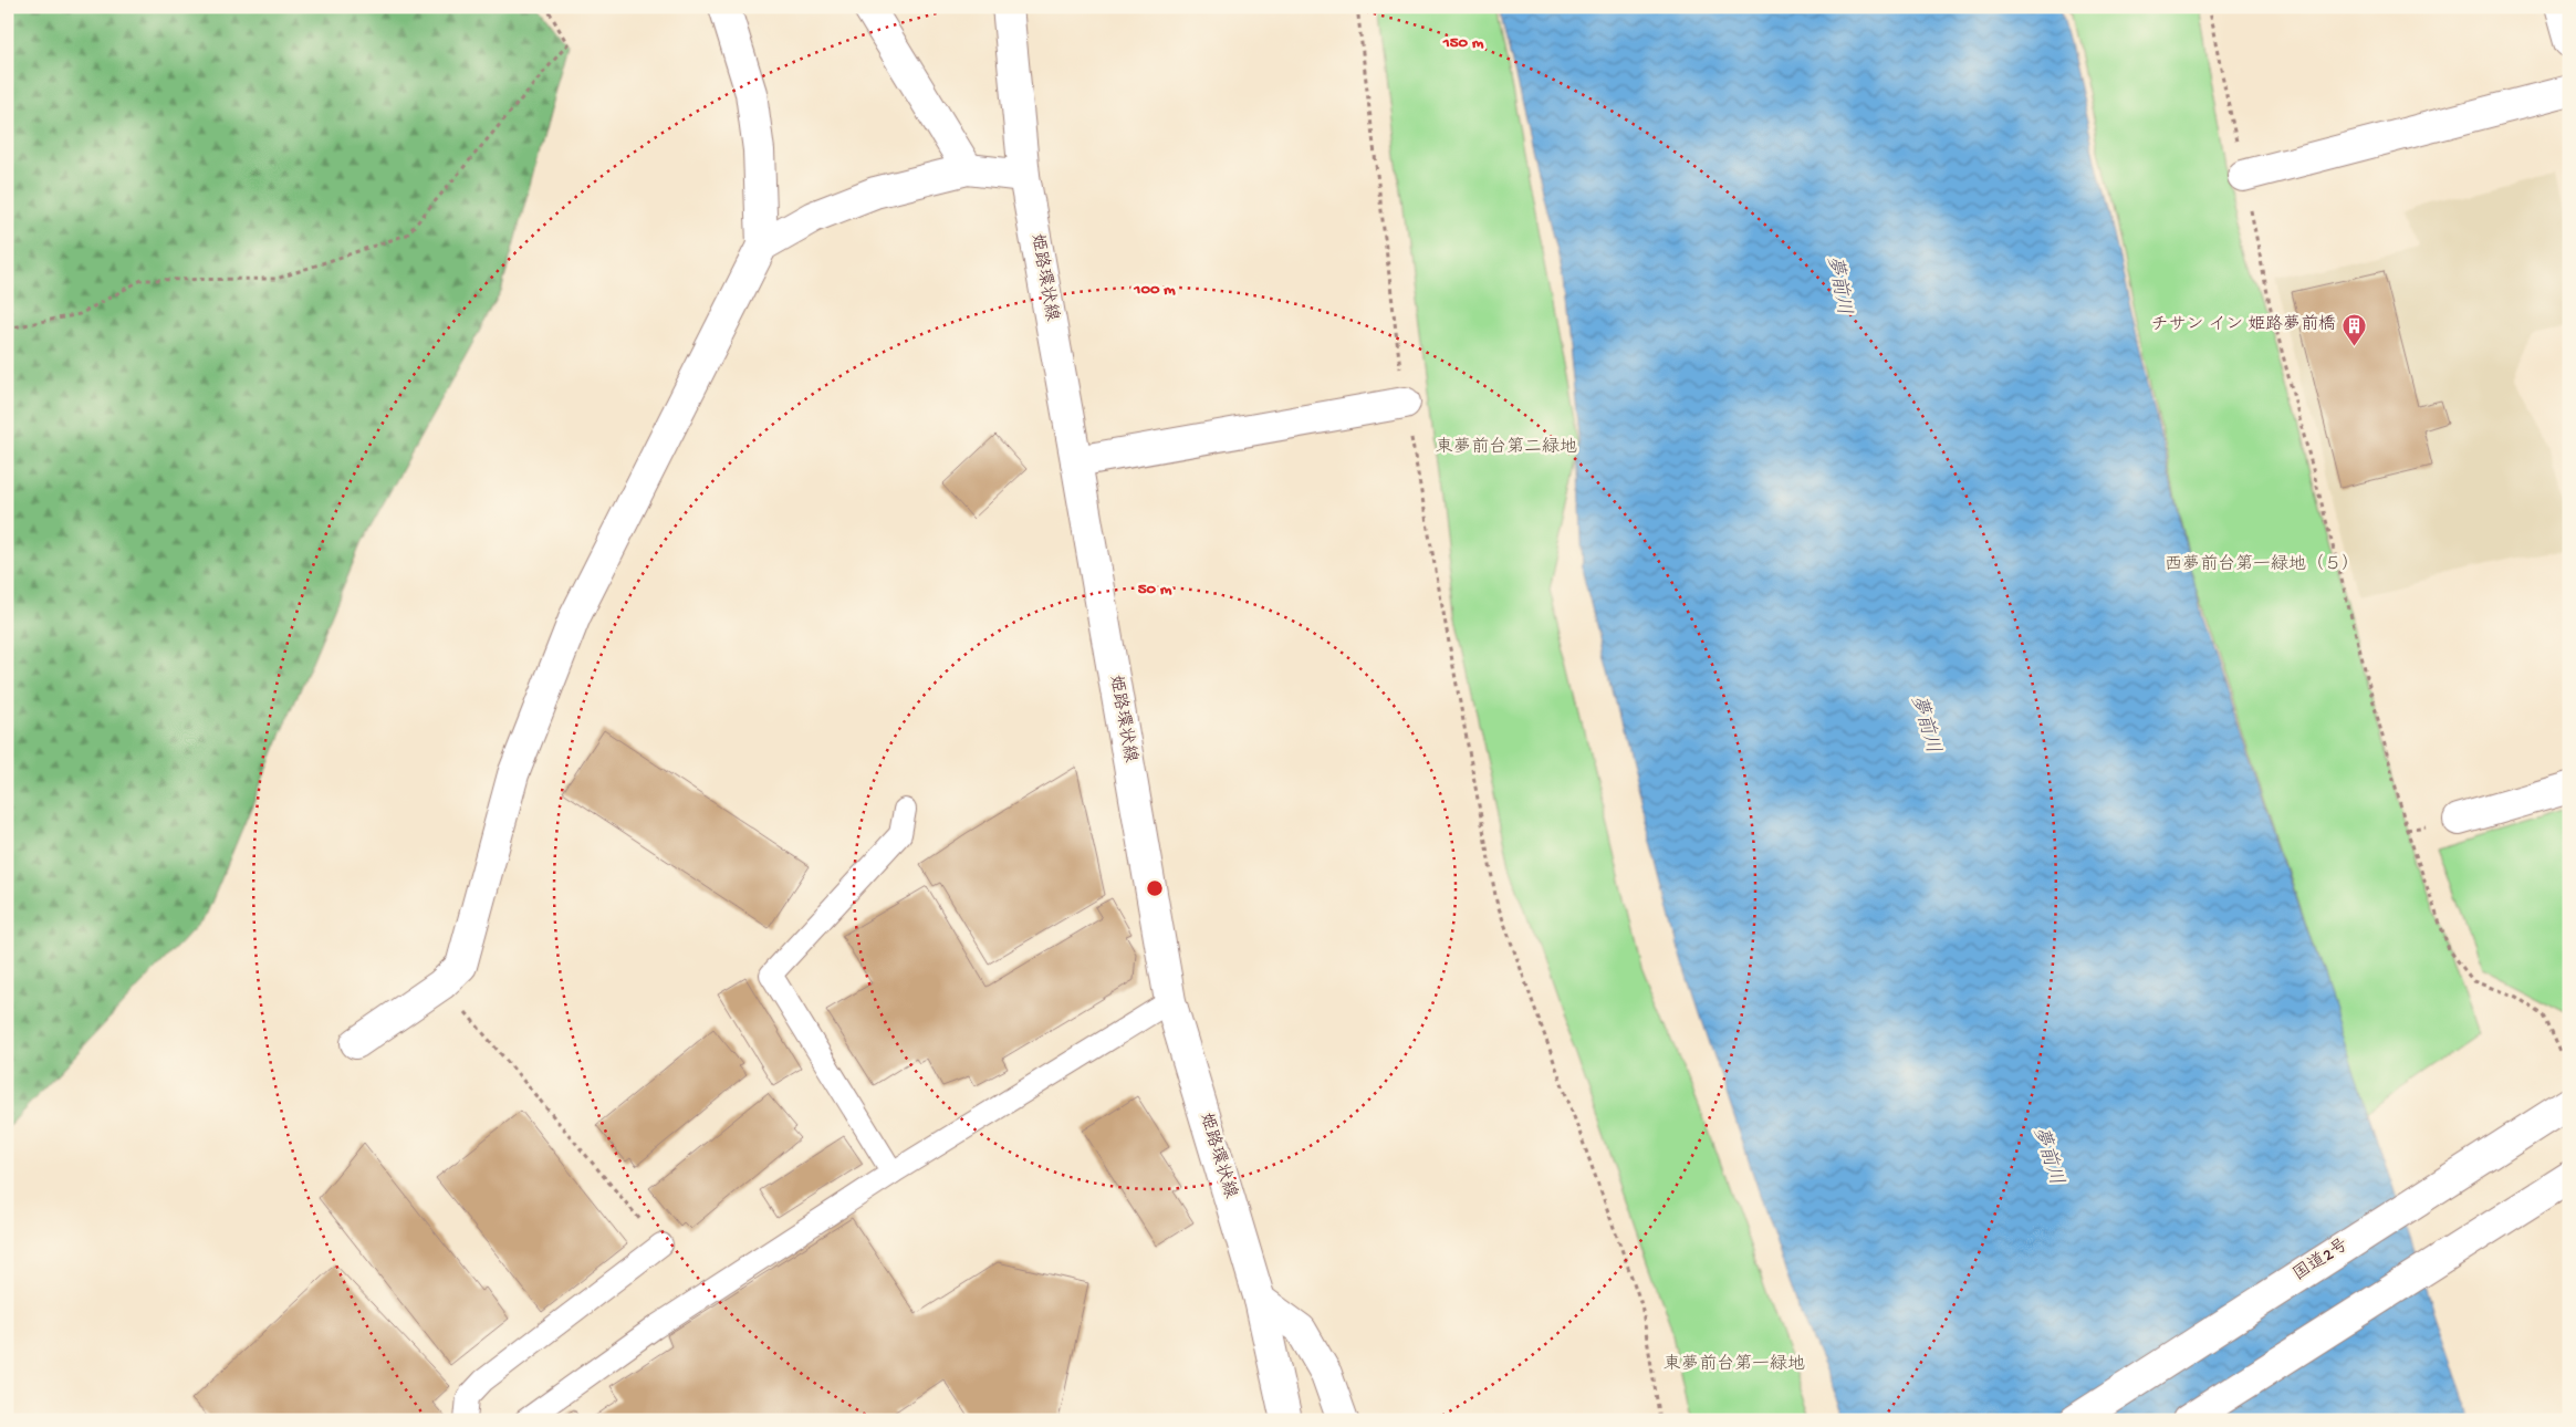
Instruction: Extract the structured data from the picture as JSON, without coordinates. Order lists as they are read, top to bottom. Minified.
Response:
{"streets":{"main road":["姫路環状線","国道2号"]},"water":["夢前川"],"parks":["東夢前台第二緑地","西夢前台第一緑地（５）","東夢前台第一緑地"],"places":{"building":["チサン イン 姫路夢前橋"]},"rings":["150 m","100 m","50 m"]}
